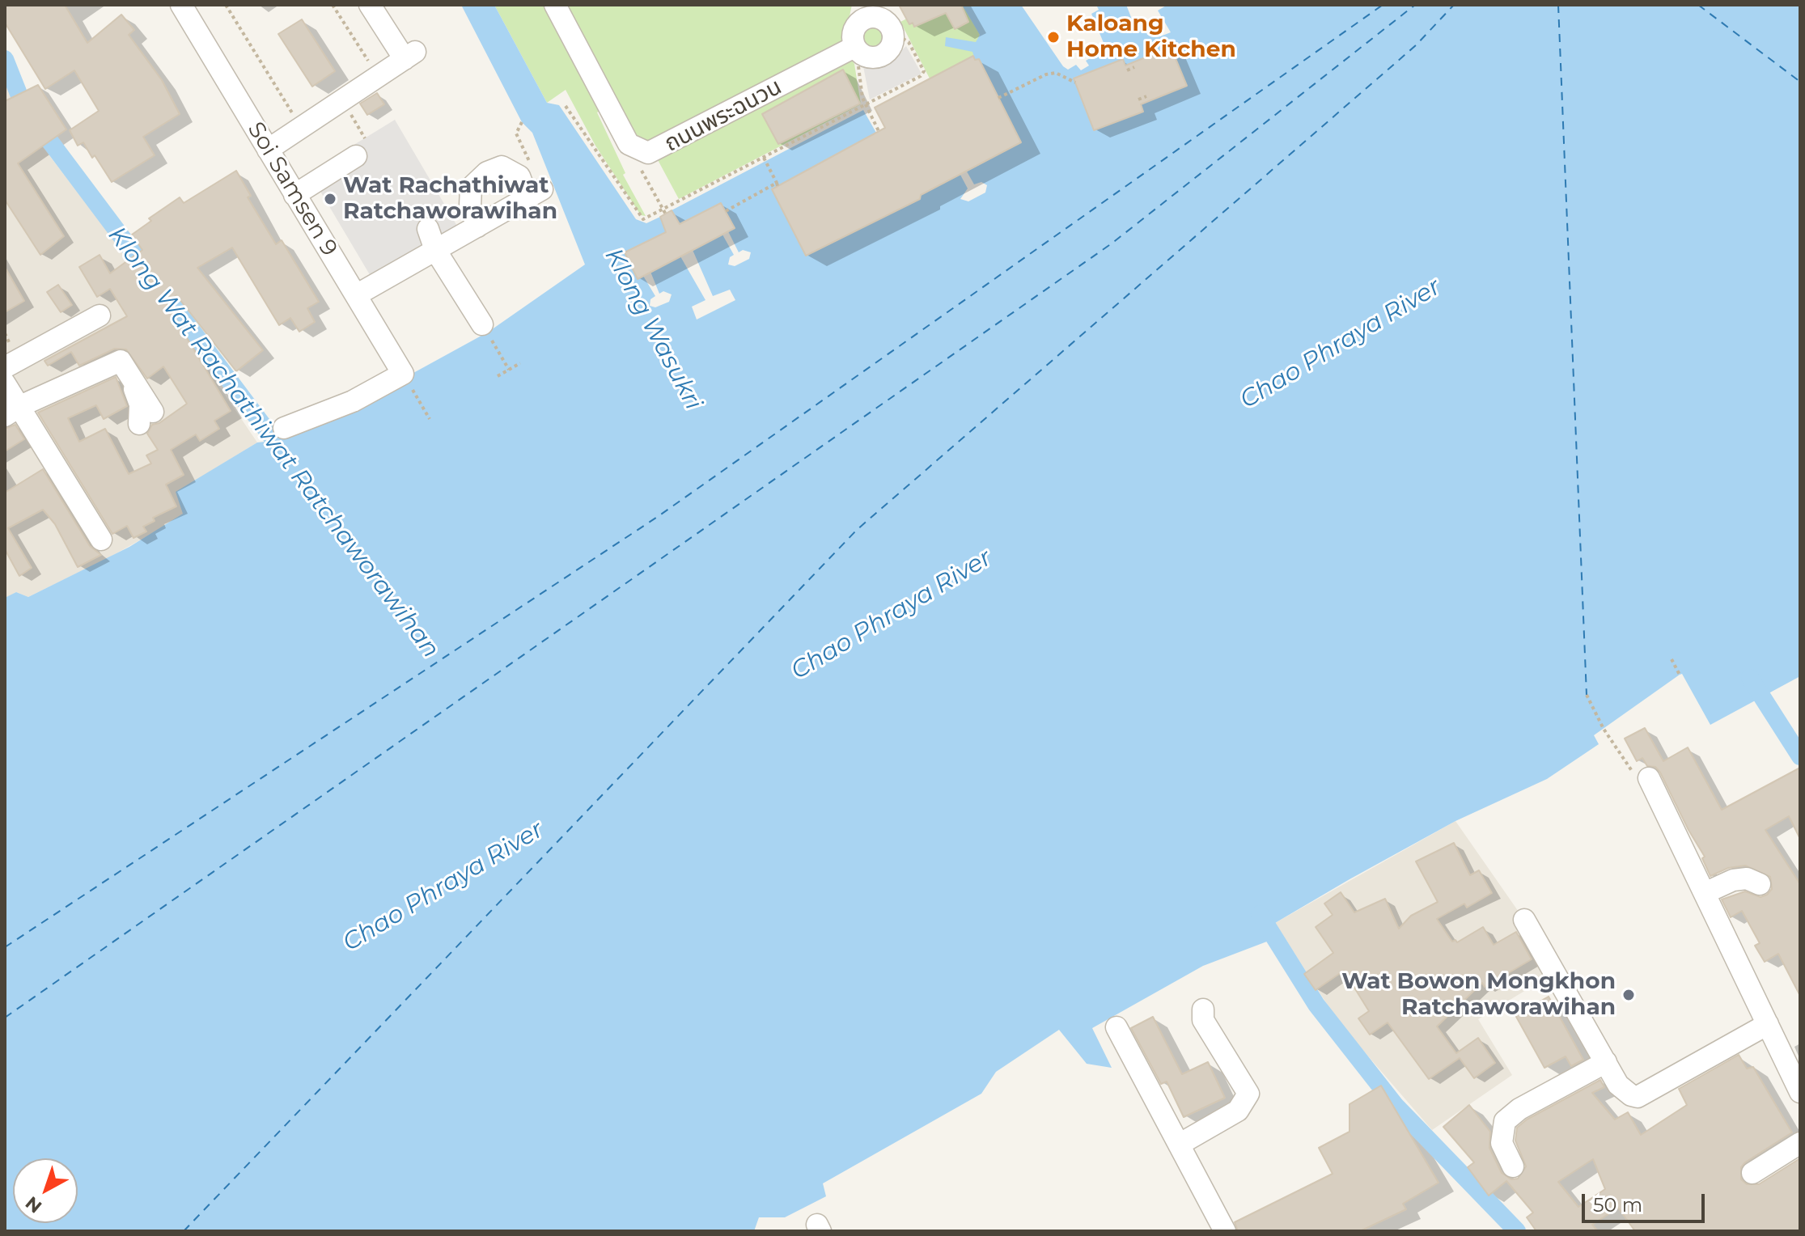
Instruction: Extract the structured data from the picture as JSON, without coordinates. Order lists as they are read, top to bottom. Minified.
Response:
{"streets":{"street":["ถนนพระฉนวน","Soi Samsen 9"]},"water":["Klong Wasukri","Chao Phraya River","Klong Wat Rachathiwat Ratchaworawihan"],"places":["Kaloang Home Kitchen","Wat Rachathiwat Ratchaworawihan","Wat Bowon Mongkhon Ratchaworawihan"],"scale_bar":"50 m","north":"bottom left"}
